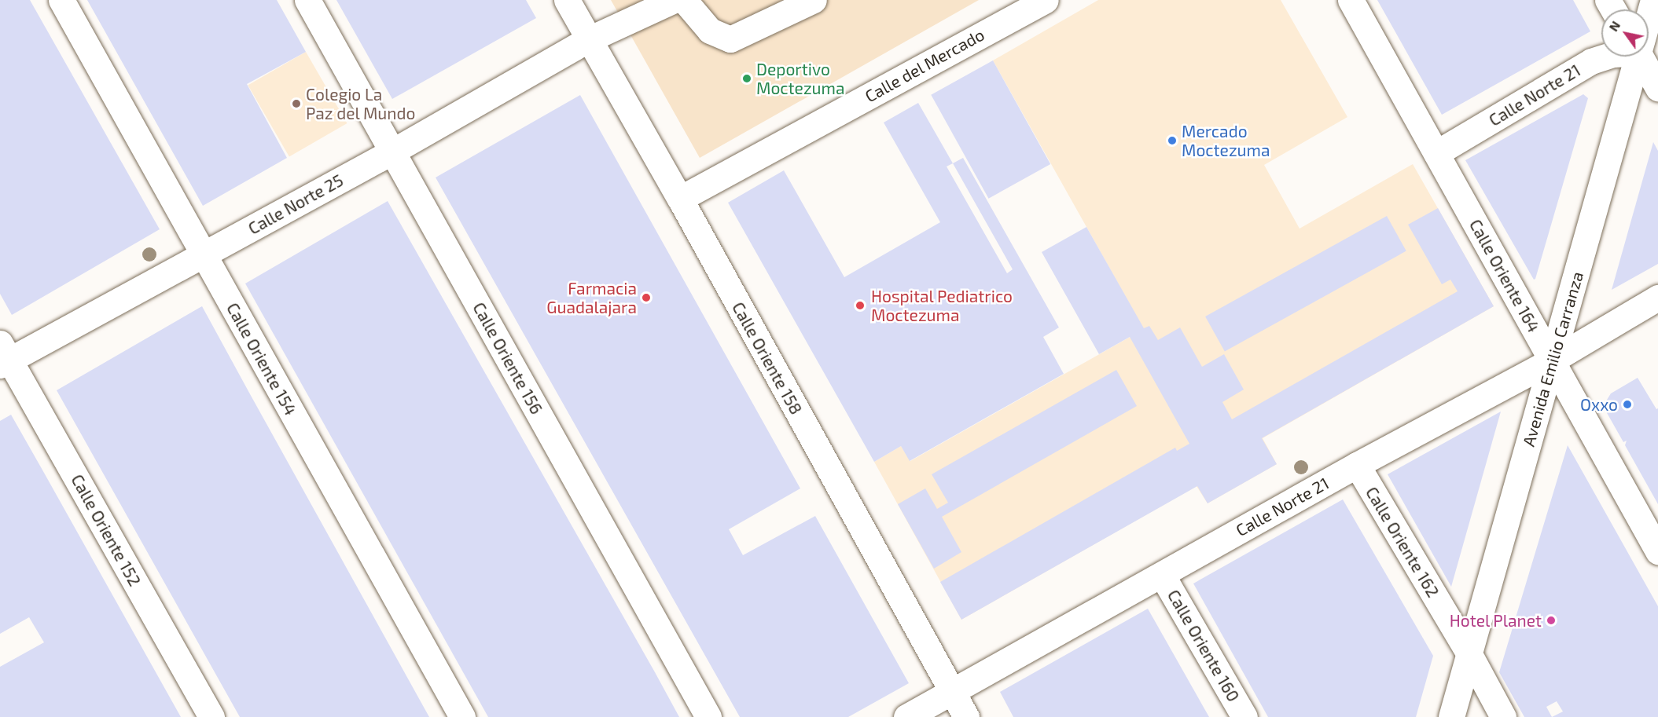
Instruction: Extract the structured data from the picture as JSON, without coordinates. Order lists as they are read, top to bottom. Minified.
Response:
{"streets":{"street":["Calle del Mercado","Calle Norte 21","Calle Norte 25","Calle Oriente 164","Calle Oriente 156","Calle Oriente 158","Calle Oriente 154","Avenida Emilio Carranza","Calle Oriente 152","Calle Oriente 162","Calle Oriente 160"]},"crossings":[["Calle del Mercado","Calle Oriente 158"],["Calle Norte 21","Calle Oriente 164"],["Calle Norte 21","Calle Oriente 158"],["Calle Norte 21","Avenida Emilio Carranza"],["Calle Norte 21","Calle Oriente 162"],["Calle Norte 21","Calle Oriente 160"],["Calle Norte 25","Calle Oriente 156"],["Calle Norte 25","Calle Oriente 158"],["Calle Norte 25","Calle Oriente 154"],["Calle Norte 25","Calle Oriente 152"],["Calle Oriente 164","Avenida Emilio Carranza"],["Avenida Emilio Carranza","Calle Oriente 162"]],"places":["Deportivo Moctezuma","Colegio La Paz del Mundo","Mercado Moctezuma","Farmacia Guadalajara","Hospital Pediatrico Moctezuma","Oxxo","Hotel Planet"],"north":"top left"}
